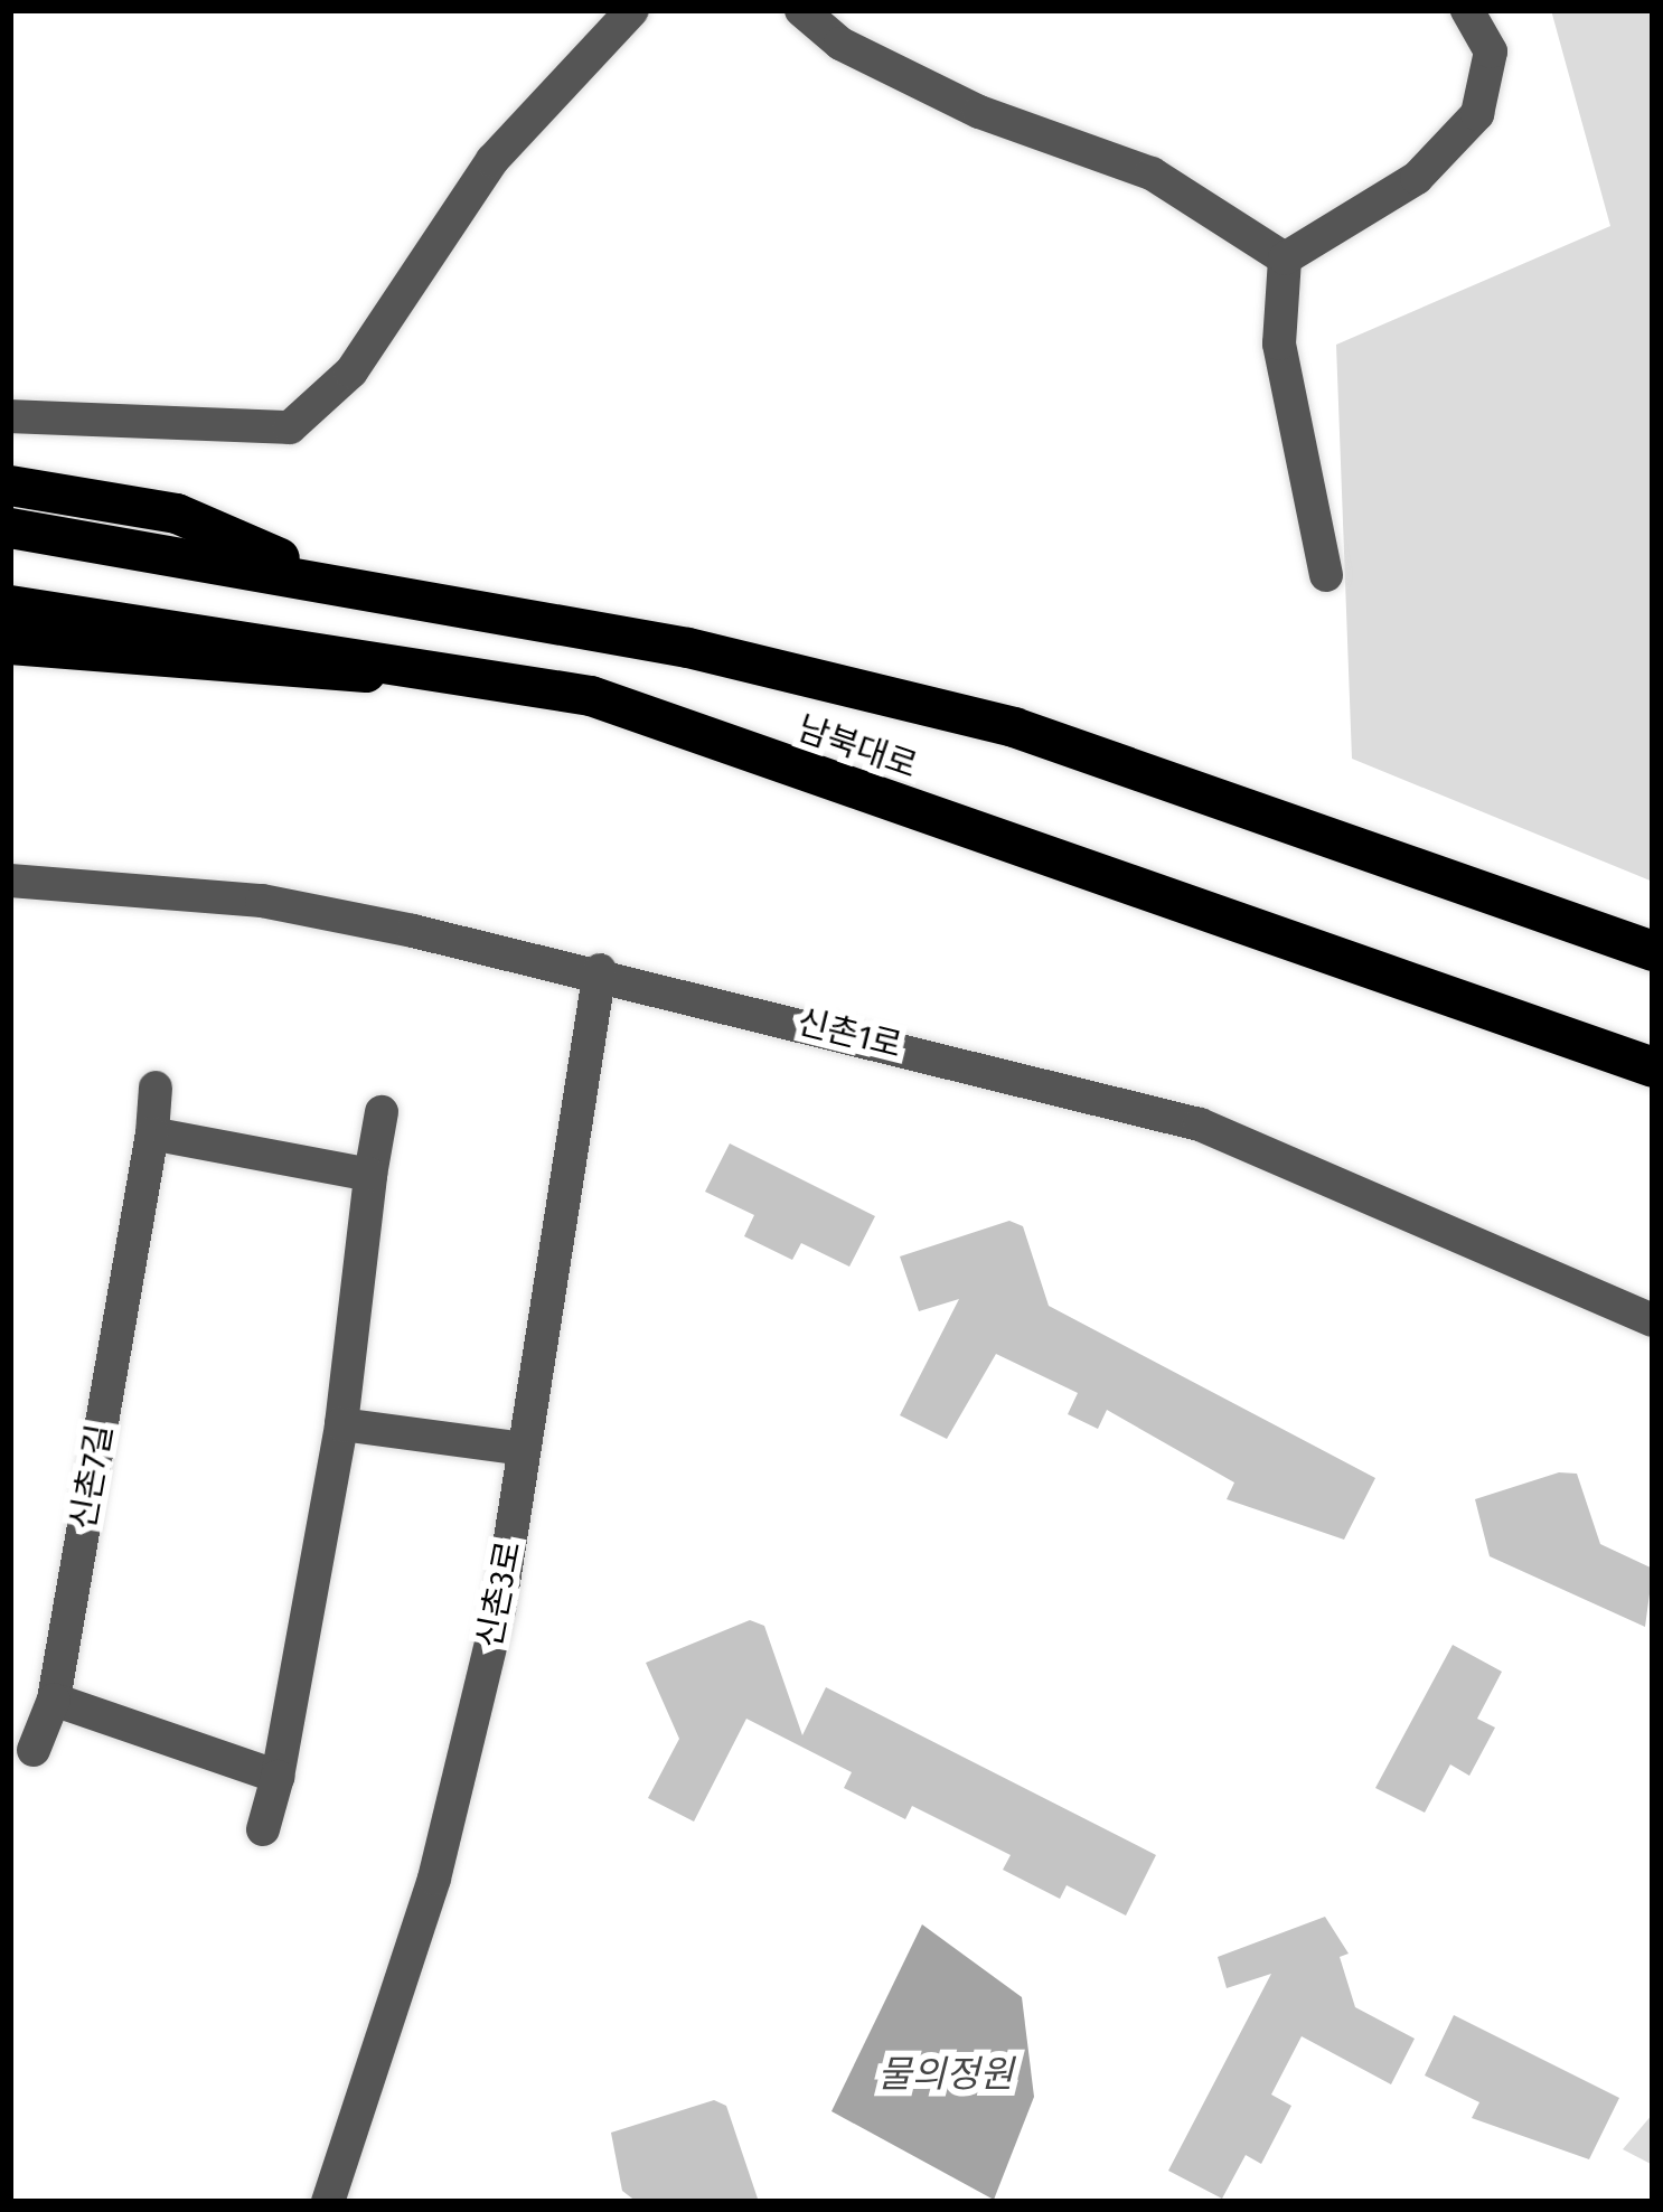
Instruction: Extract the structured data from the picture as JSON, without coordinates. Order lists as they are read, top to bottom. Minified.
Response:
{"streets":{"highway":["남북대로"],"street":["신촌1로","신촌7길","신촌3로"]},"crossings":[["신촌1로","신촌3로"]],"water":["물의정원"]}
